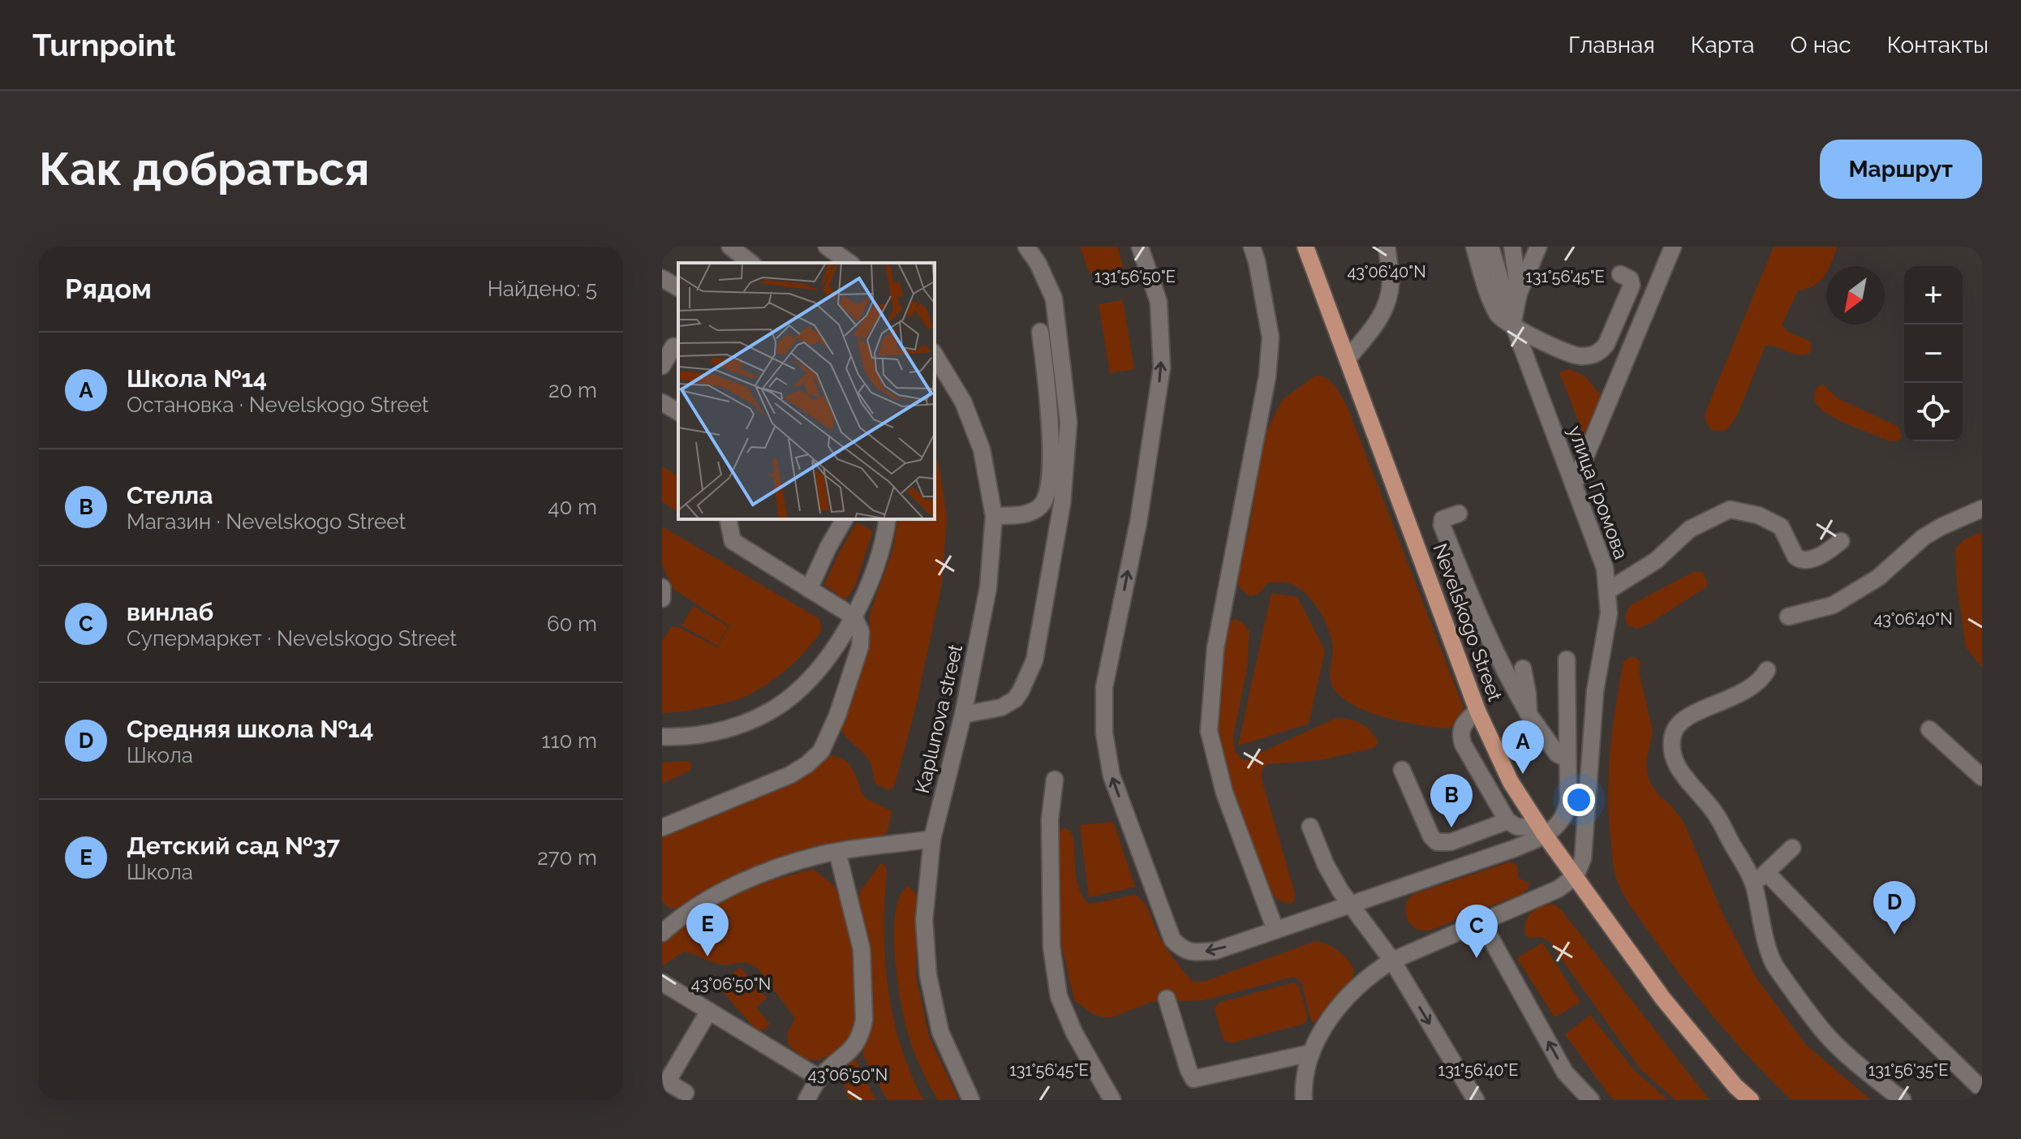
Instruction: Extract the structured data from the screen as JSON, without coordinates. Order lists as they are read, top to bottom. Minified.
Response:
{"streets":{"main road":["Nevelskogo Street"],"street":["улица Громова","Kaplunova street"]},"crossings":[["улица Громова","Nevelskogo Street"]],"north":"bottom left","page":{"header":"Turnpoint","nav":["Главная","Карта","О нас","Контакты"],"buttons":"Маршрут","title":"Как добраться","heading":["Рядом","Найдено: 5"],"map_buttons":["+","−"],"list":[{"mark":"A","name":"Школа №14","note":"Остановка · Nevelskogo Street","value":"20 m"},{"mark":"B","name":"Стелла","note":"Магазин · Nevelskogo Street","value":"40 m"},{"mark":"C","name":"винлаб","note":"Супермаркет · Nevelskogo Street","value":"60 m"},{"mark":"D","name":"Средняя школа №14","note":"Школа","value":"110 m"},{"mark":"E","name":"Детский сад №37","note":"Школа","value":"270 m"}],"pins":["A","B","D","E","C"]},"coordinates":["43°06'40\"N","131°56'50\"E","131°56'45\"E","43°06'50\"N","131°56'40\"E","131°56'35\"E"]}
